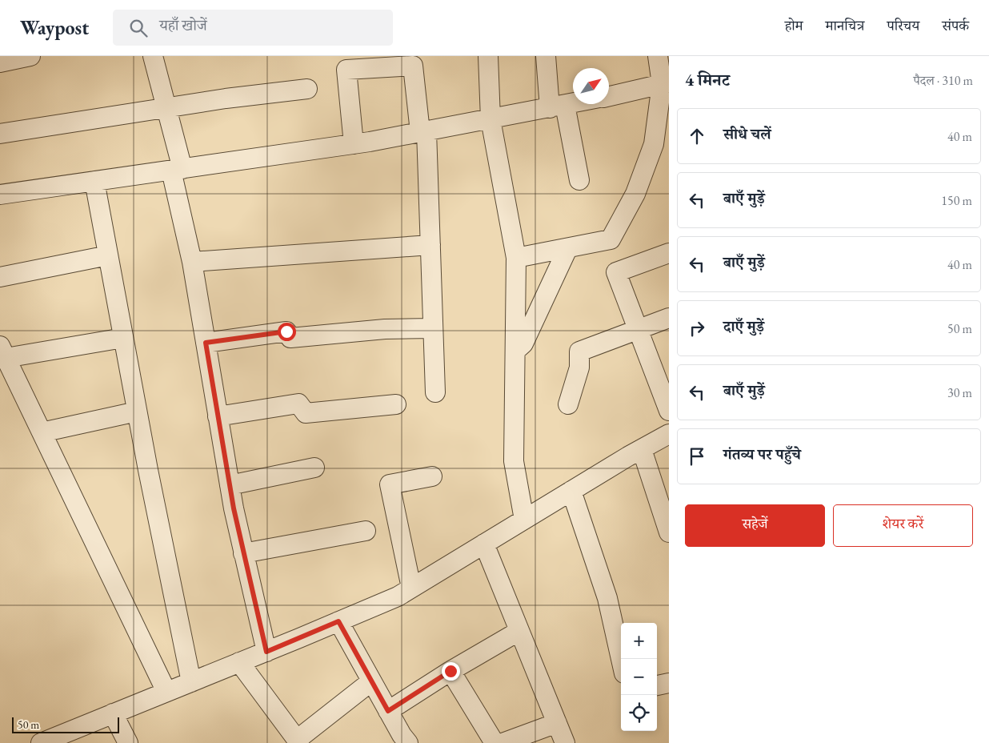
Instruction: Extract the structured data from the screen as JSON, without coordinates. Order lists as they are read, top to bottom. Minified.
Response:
{"scale_bar":"50 m","north":"top right","page":{"header":"Waypost","search":"यहाँ खोजें","nav":["होम","मानचित्र","परिचय","संपर्क"],"heading":["4 मिनट","पैदल · 310 m"],"list":[["सीधे चलें","40 m"],["बाएँ मुड़ें","150 m"],["बाएँ मुड़ें","40 m"],["दाएँ मुड़ें","50 m"],["बाएँ मुड़ें","30 m"],"गंतव्य पर पहुँचे"],"buttons":["सहेजें","शेयर करें"],"map_buttons":["+","−"],"scale":"50 m"}}
